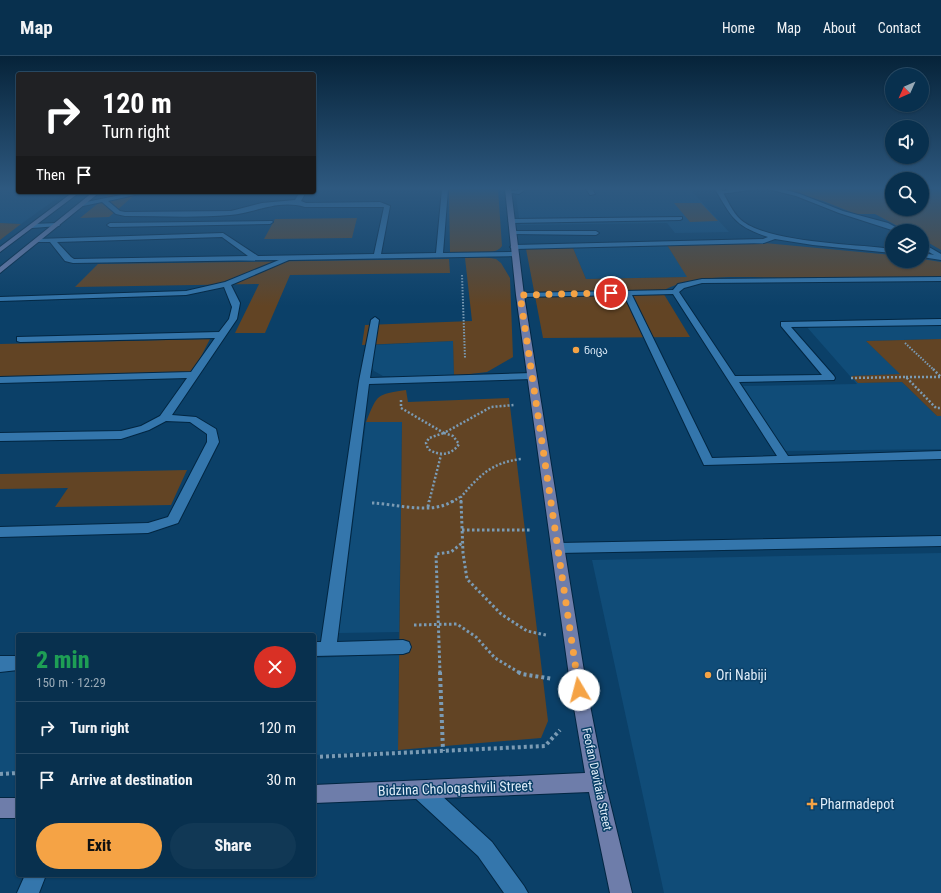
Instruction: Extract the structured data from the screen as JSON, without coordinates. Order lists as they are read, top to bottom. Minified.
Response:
{"streets":{"main road":["Feofan Davitaia Street","Bidzina Choloqashvili Street"]},"crossings":[["Feofan Davitaia Street","Bidzina Choloqashvili Street"]],"places":{"other":["ნიცა","Ori Nabiji"],"health":["Pharmadepot"]},"north":"bottom left","page":{"header":"Map","nav":["Home","Map","About","Contact"],"turn":["120 m","Turn right"],"then":"Then","heading":["2 min","150 m · 12:29"],"list":[{"name":"Turn right","value":"120 m"},{"name":"Arrive at destination","value":"30 m"}],"buttons":["Exit","Share"]}}
